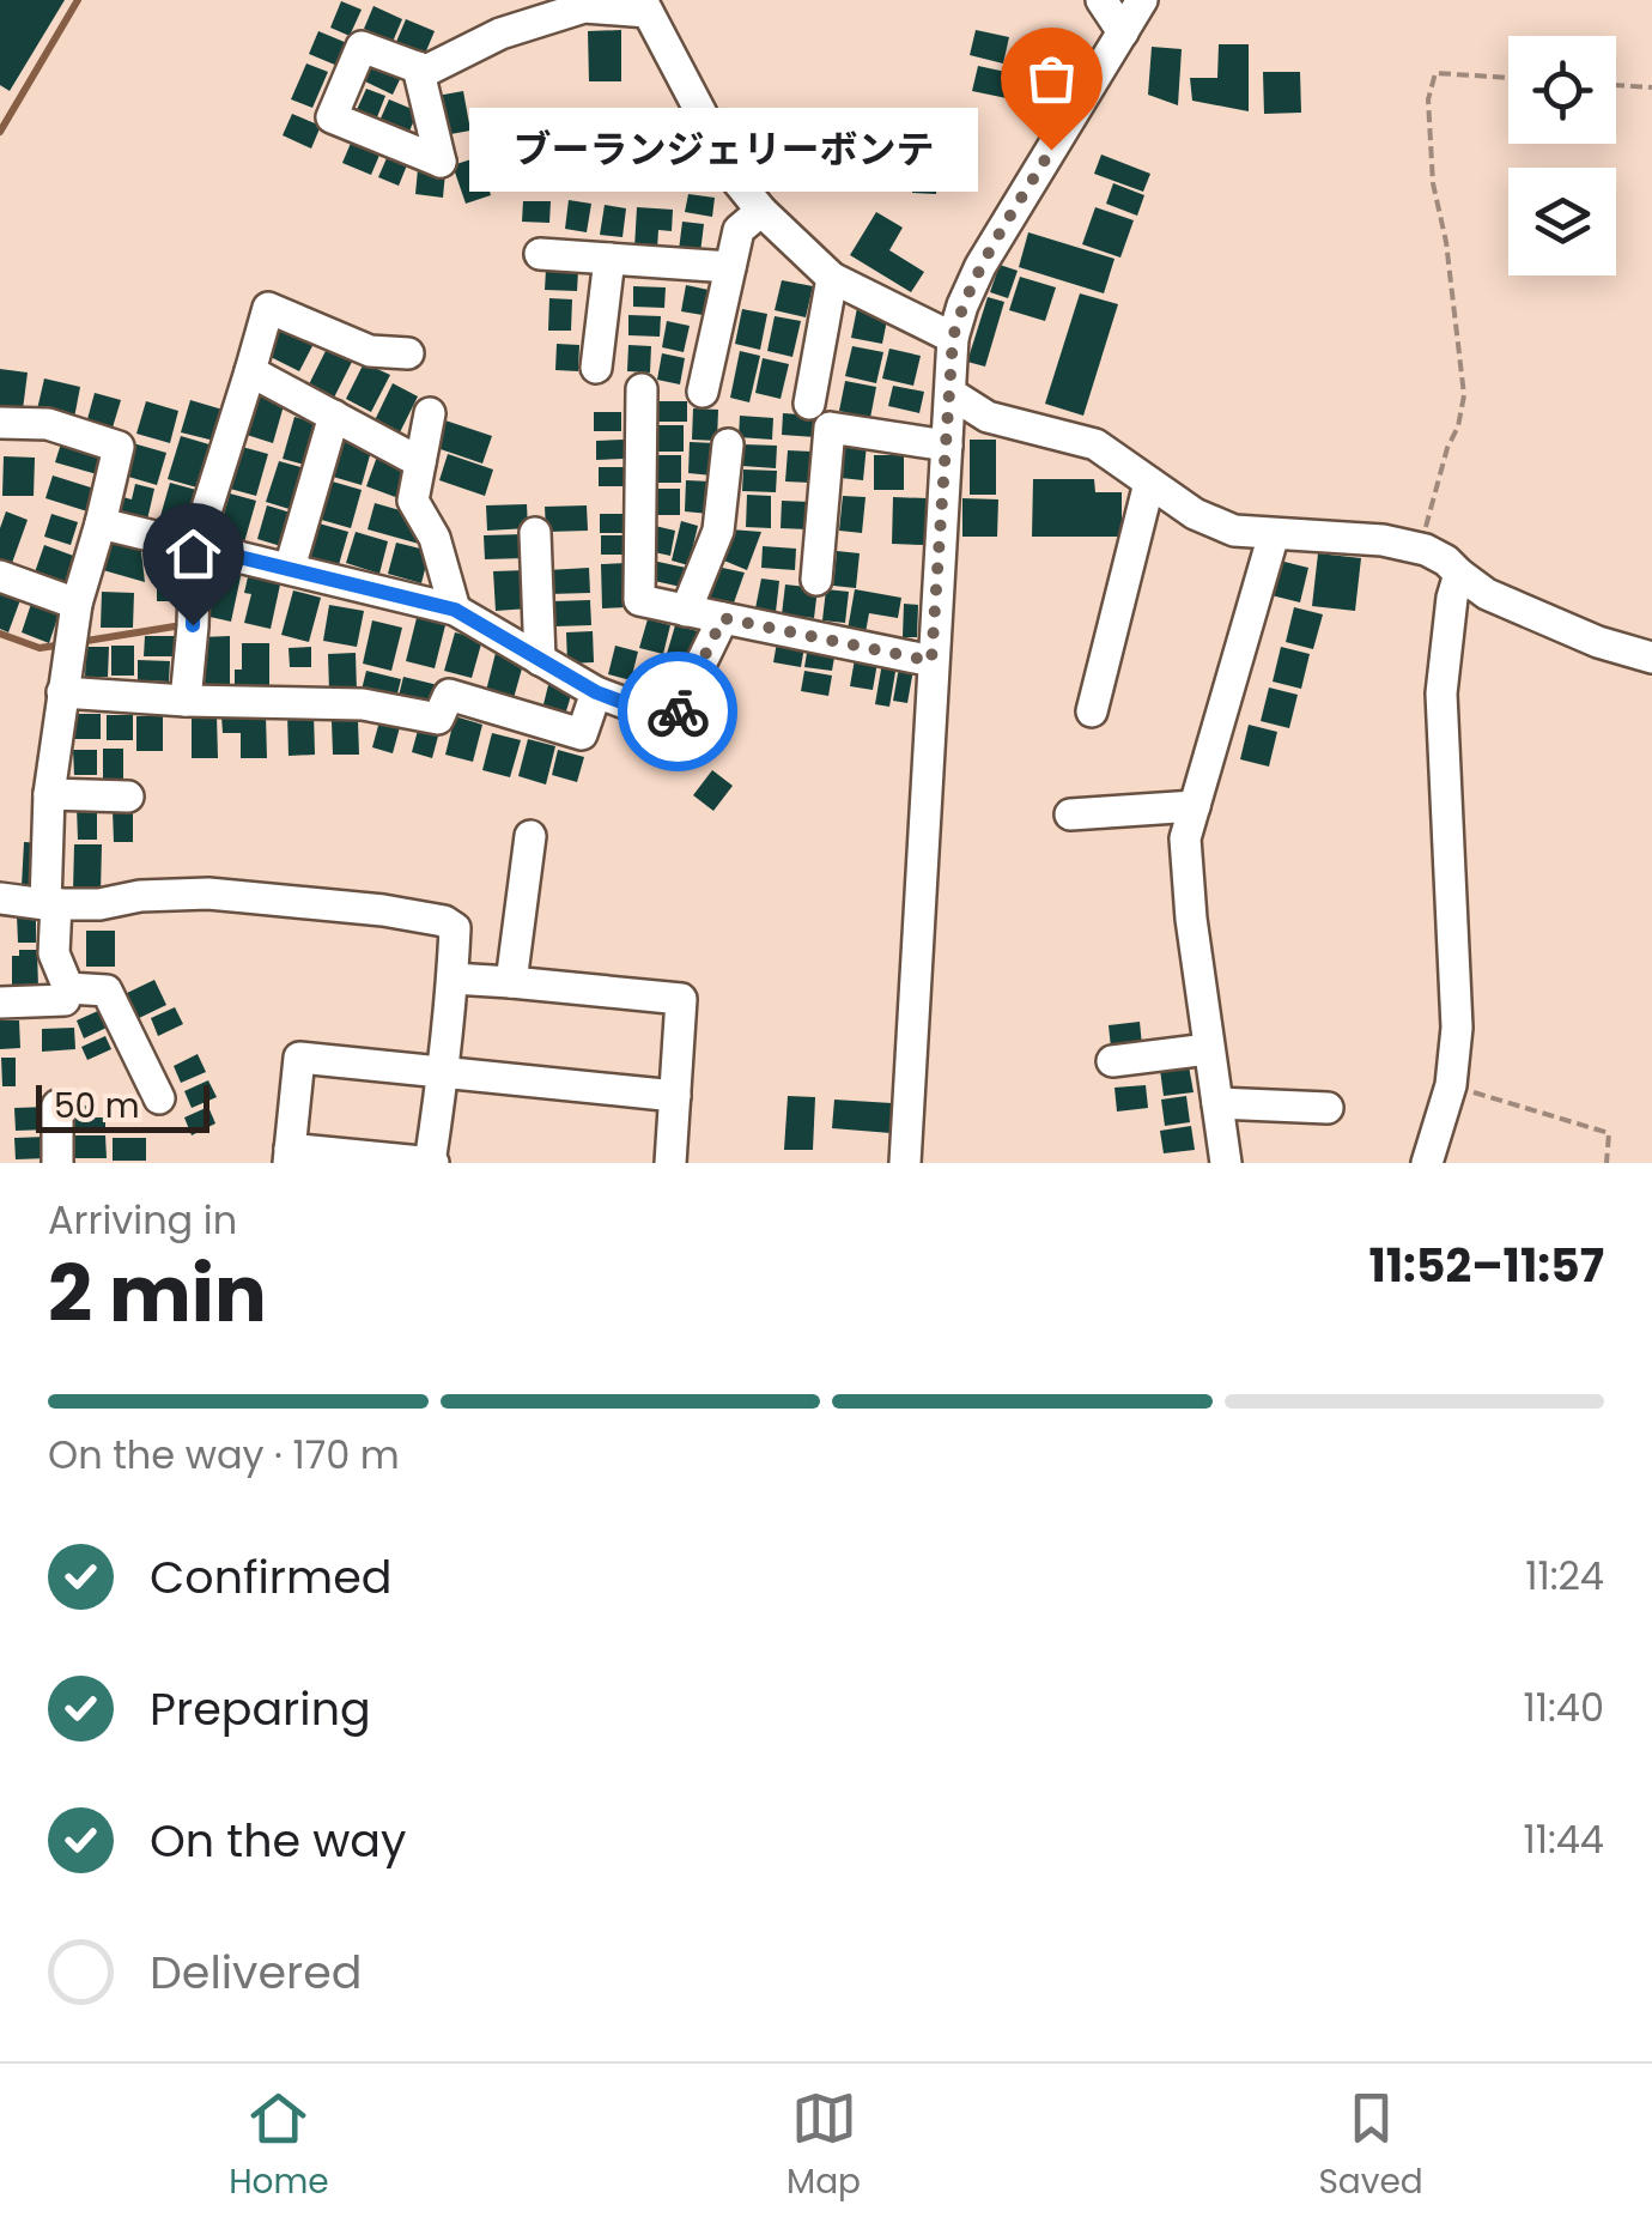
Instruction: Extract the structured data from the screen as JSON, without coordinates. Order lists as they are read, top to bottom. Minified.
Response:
{"places":["ブーランジェリーボンテ"],"scale_bar":"50 m","page":{"bubble":"ブーランジェリーボンテ","scale":"50 m","heading":["2 min","Arriving in","11:52–11:57"],"bar":"On the way · 170 m","list":[["Confirmed","11:24"],["Preparing","11:40"],["On the way","11:44"],"Delivered"],"tabs":["Home","Map","Saved"]}}
